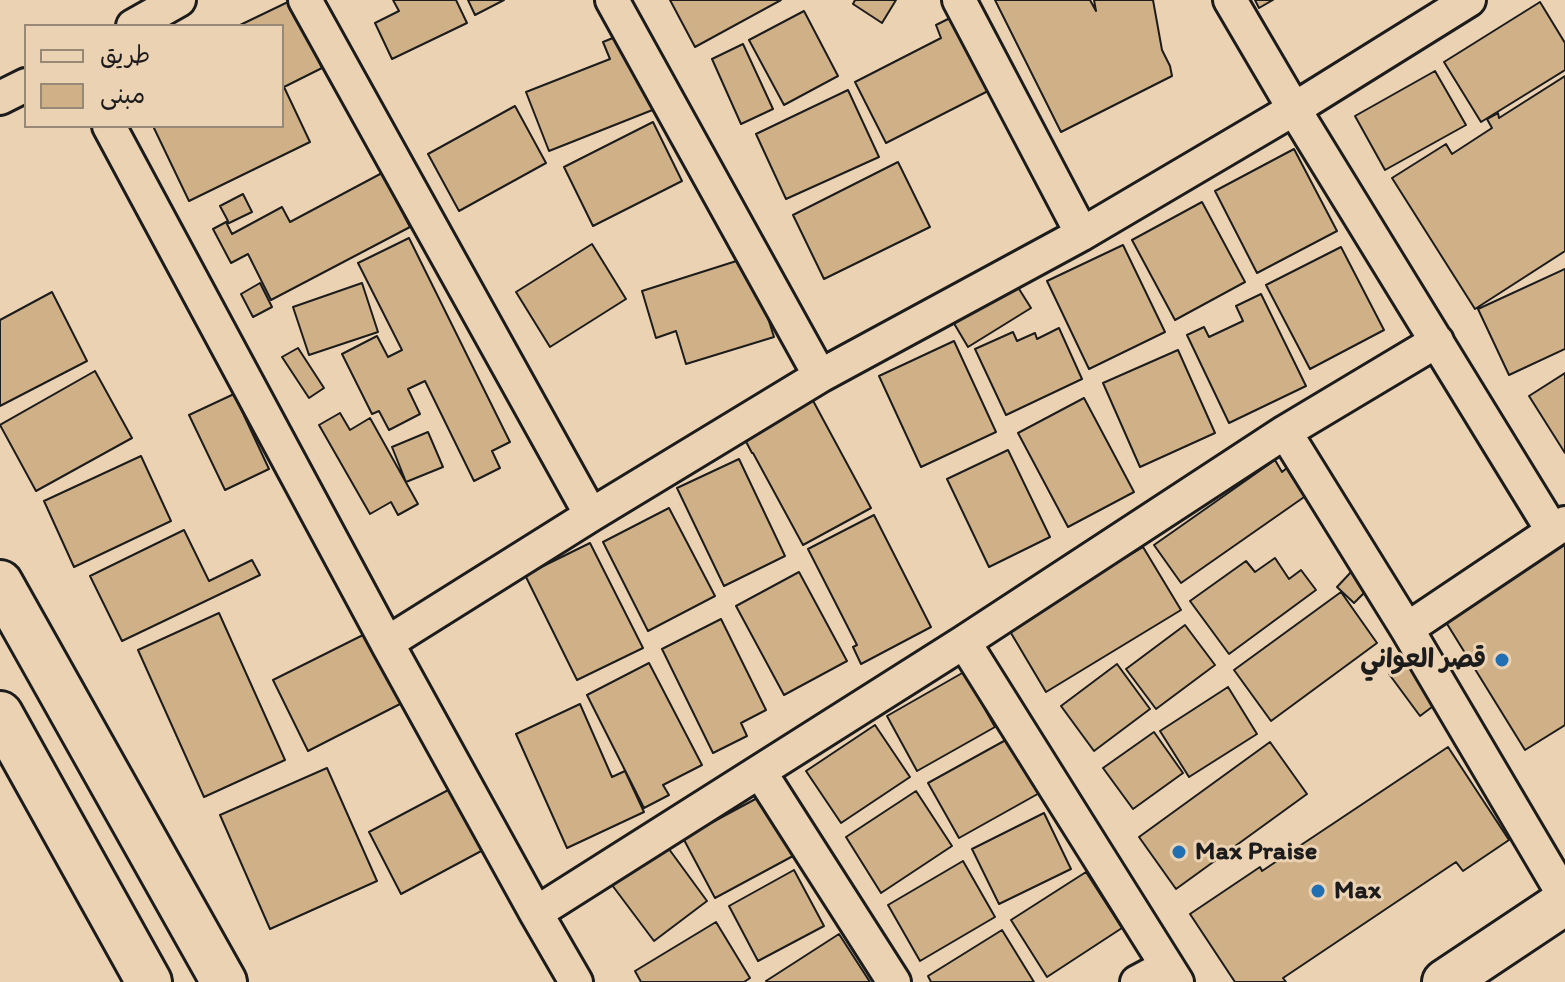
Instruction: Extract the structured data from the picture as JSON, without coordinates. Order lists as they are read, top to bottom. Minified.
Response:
{"places":["قصر العواني","Max Praise","Max"],"legend":["طريق","مبنى"]}
